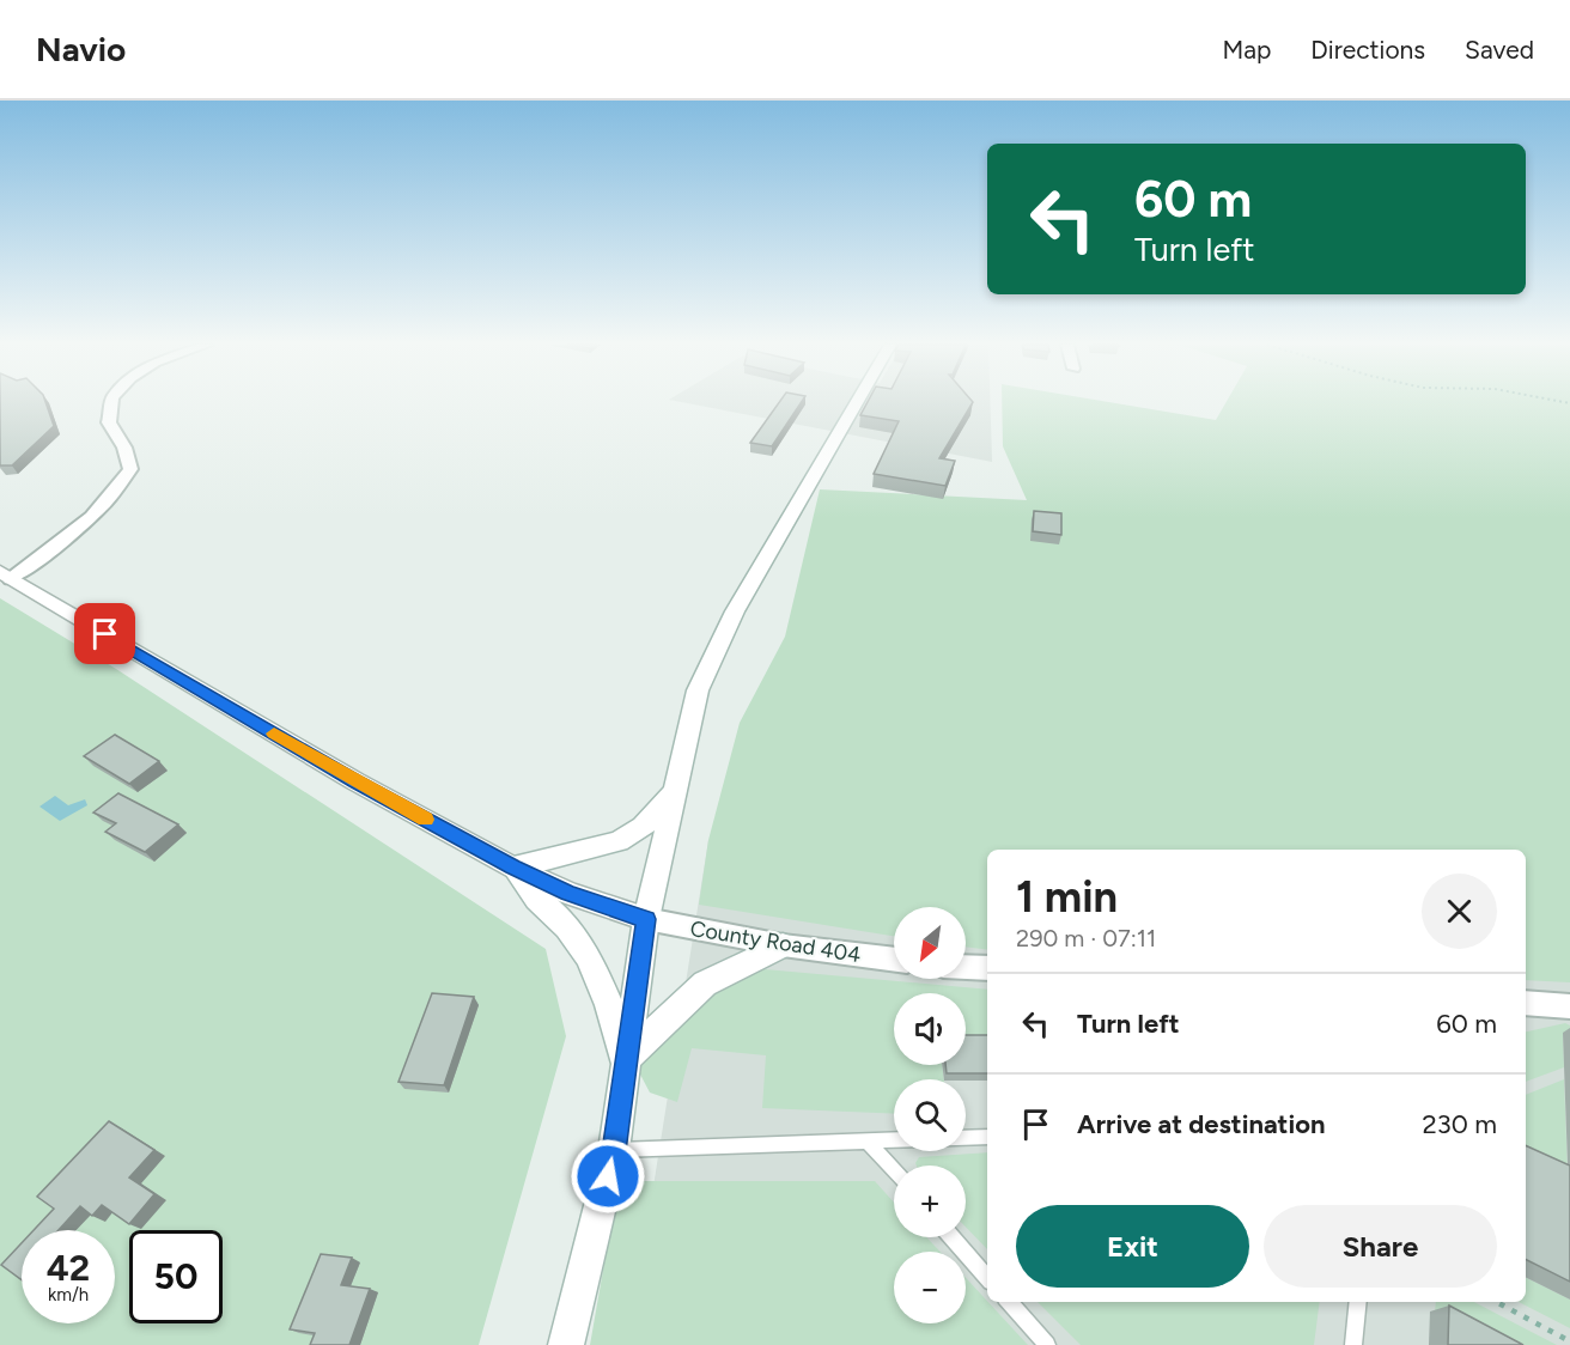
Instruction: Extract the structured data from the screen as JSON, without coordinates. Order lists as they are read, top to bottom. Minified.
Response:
{"streets":{"street":["County Road 404"]},"north":"bottom left","page":{"header":"Navio","nav":["Map","Directions","Saved"],"turn":["60 m","Turn left"],"heading":["1 min","290 m · 07:11"],"map_buttons":["+","−"],"list":[{"name":"Turn left","value":"60 m"},{"name":"Arrive at destination","value":"230 m"}],"buttons":["Exit","Share"],"speed":"42 km/h","limit":"50"}}
